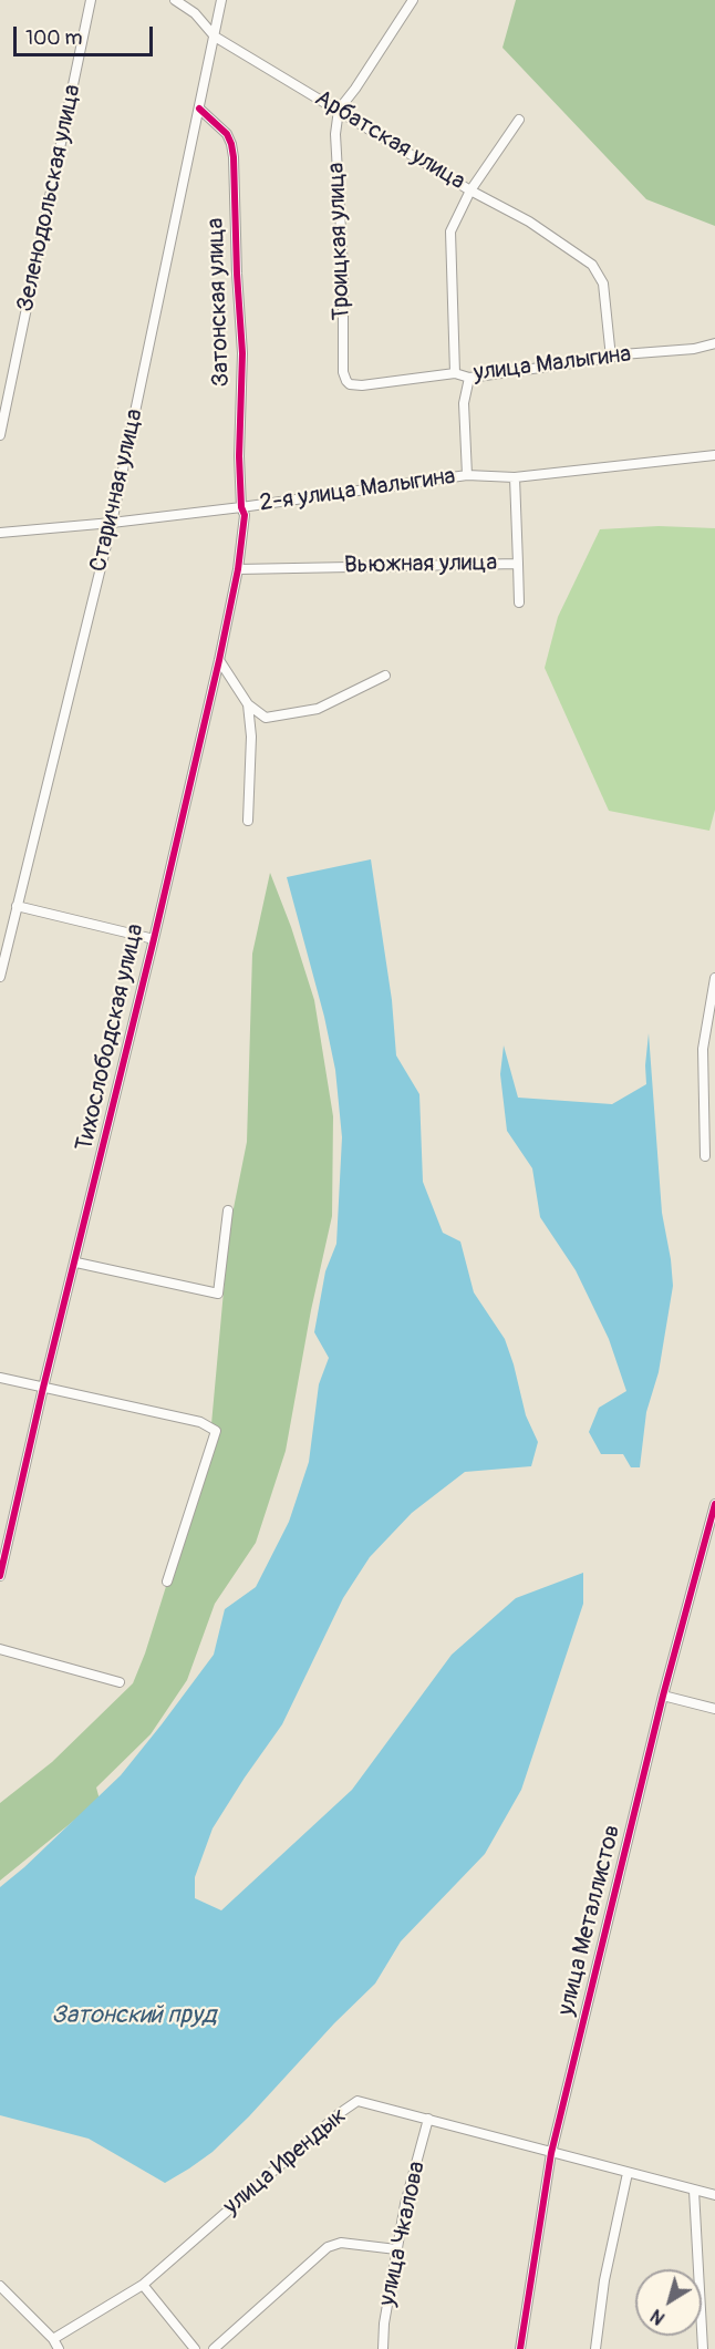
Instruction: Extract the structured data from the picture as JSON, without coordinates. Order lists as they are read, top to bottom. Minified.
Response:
{"streets":{"street":["Арбатская улица","Зеленодольская улица","Троицкая улица","Затонская улица","улица Малыгина","Старичная улица","2-я улица Малыгина","Вьюжная улица","Тихослободская улица","улица Металлистов","улица Ирендык","улица Чкалова"]},"crossings":[["Арбатская улица","Троицкая улица"],["Арбатская улица","улица Малыгина"],["Арбатская улица","Старичная улица"],["Троицкая улица","улица Малыгина"],["Затонская улица","Старичная улица"],["Затонская улица","2-я улица Малыгина"],["Затонская улица","Тихослободская улица"],["Старичная улица","2-я улица Малыгина"],["2-я улица Малыгина","Вьюжная улица"],["2-я улица Малыгина","Тихослободская улица"],["Вьюжная улица","Тихослободская улица"],["улица Металлистов","улица Ирендык"],["улица Ирендык","улица Чкалова"]],"water":["Затонский пруд"],"scale_bar":"100 m","north":"bottom left"}
